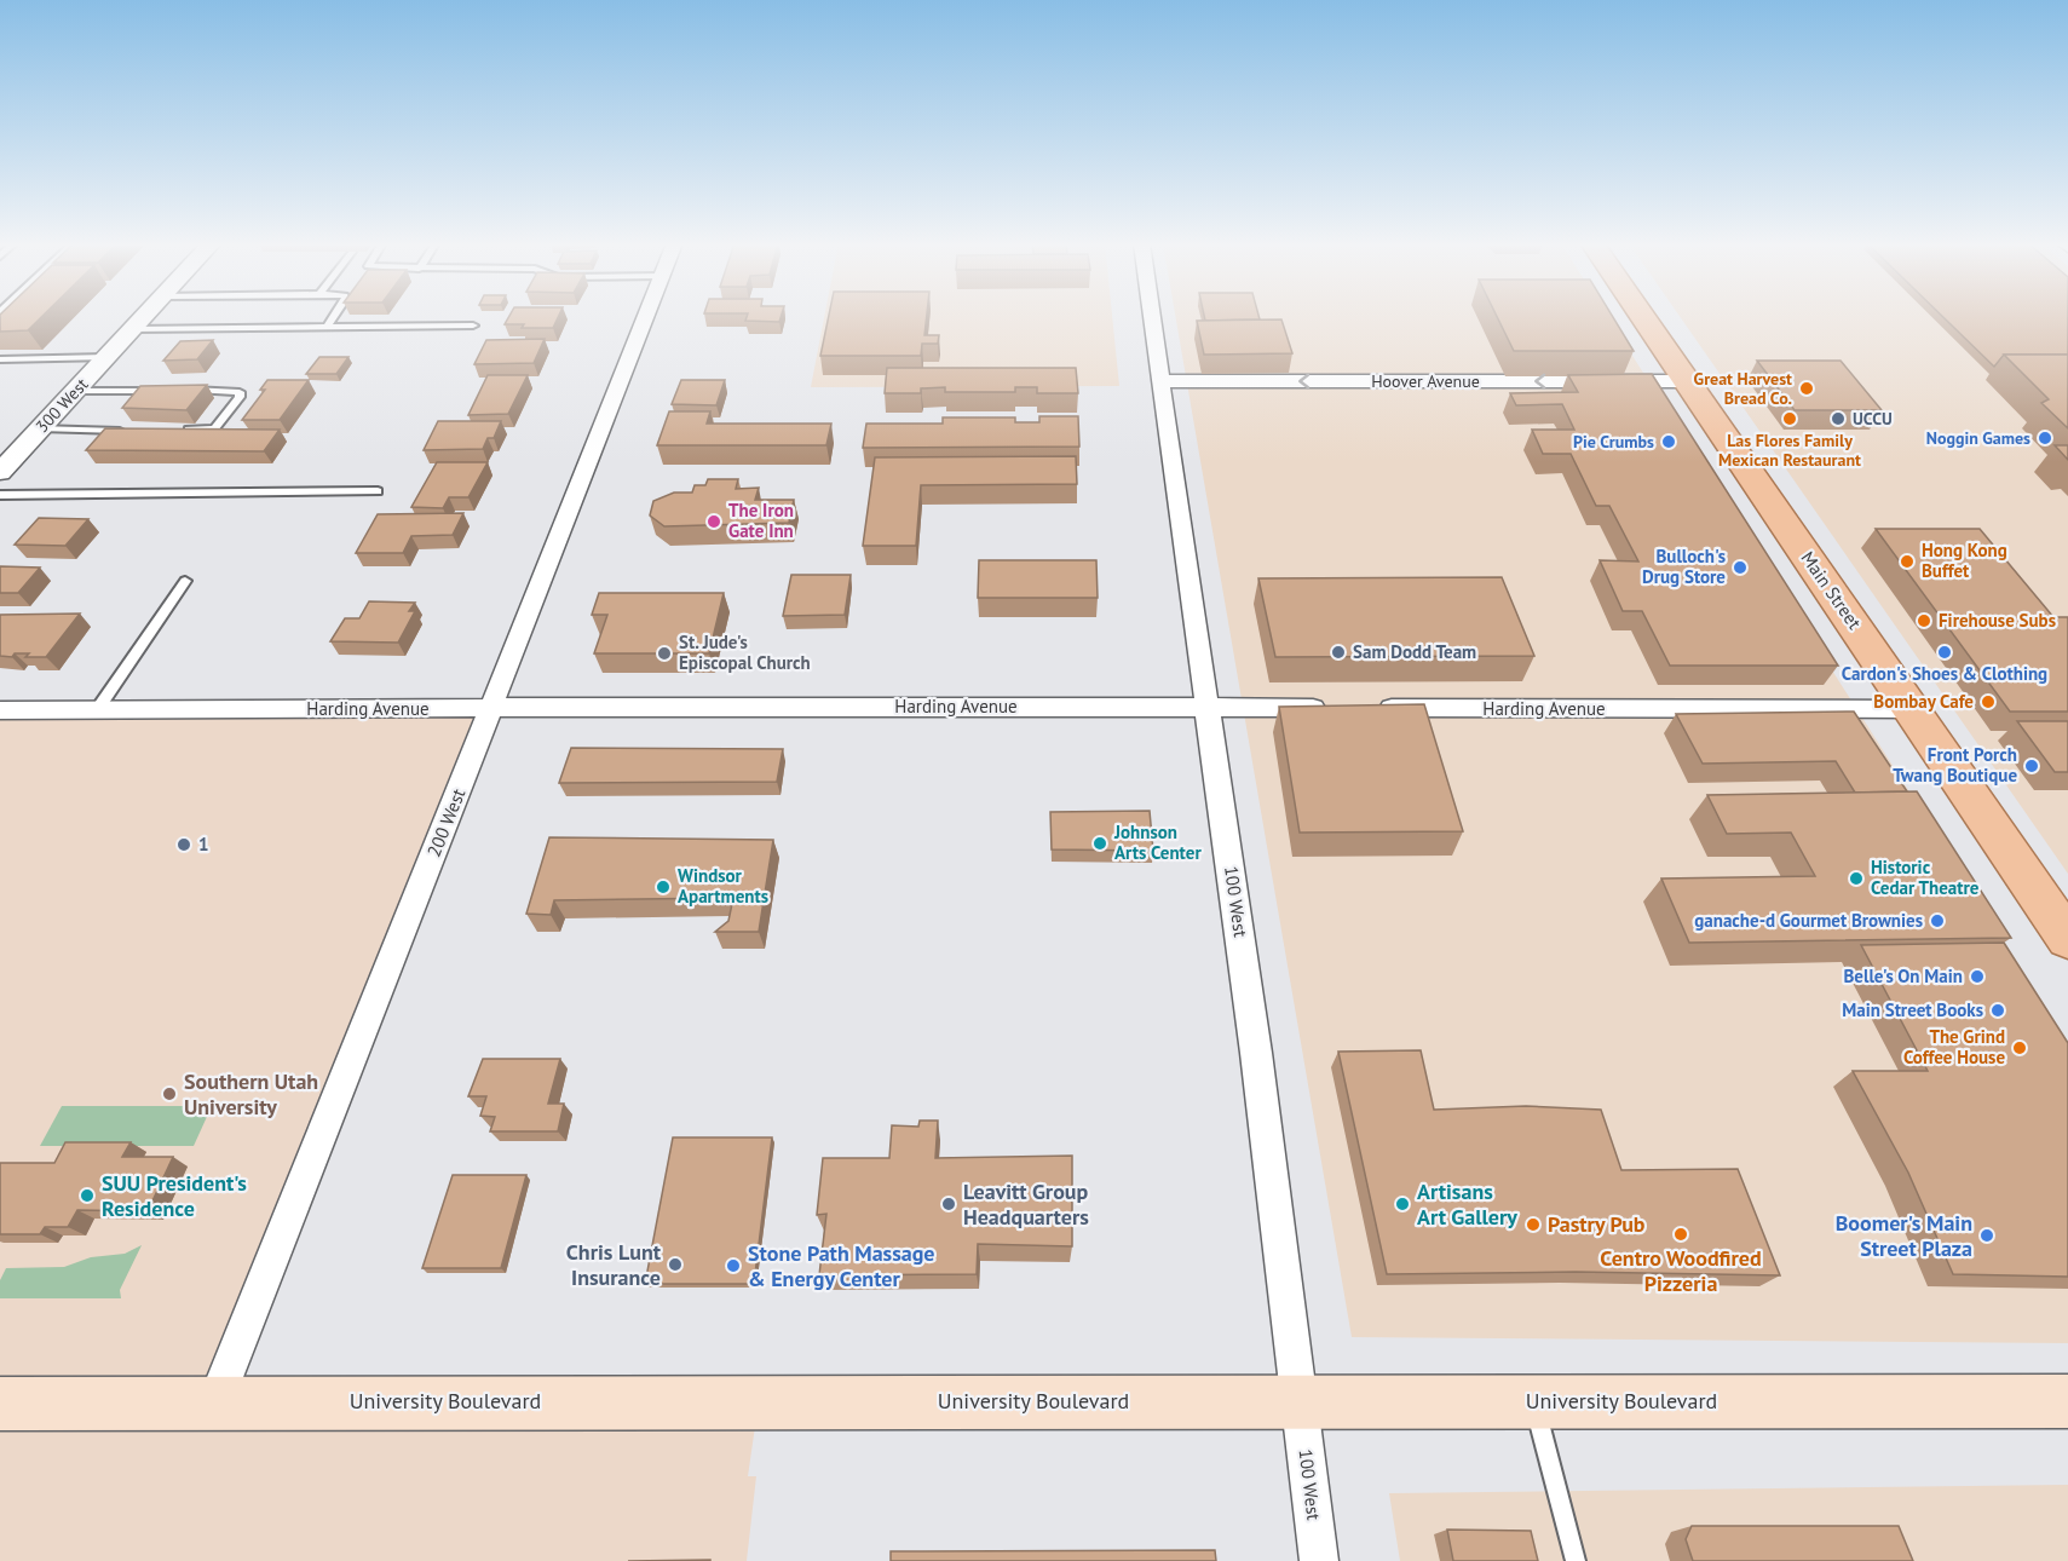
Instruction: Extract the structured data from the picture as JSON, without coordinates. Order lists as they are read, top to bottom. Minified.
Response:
{"streets":{"main road":["Main Street","University Boulevard"],"street":["Hoover Avenue","300 West","Harding Avenue","200 West","100 West"]},"crossings":[["Hoover Avenue","Main Street"],["Hoover Avenue","100 West"],["Main Street","Harding Avenue"],["Harding Avenue","200 West"],["Harding Avenue","100 West"],["200 West","University Boulevard"],["100 West","University Boulevard"]],"one_way":["Hoover Avenue"],"places":["Great Harvest Bread Co.","Las Flores Family Mexican Restaurant","UCCU","Noggin Games","Pie Crumbs","The Iron Gate Inn","Hong Kong Buffet","Bulloch's Drug Store","Firehouse Subs","Sam Dodd Team","Cardon's Shoes & Clothing","St. Jude's Episcopal Church","Bombay Cafe","Front Porch Twang Boutique","Johnson Arts Center","1","Historic Cedar Theatre","Windsor Apartments","ganache-d Gourmet Brownies","Belle's On Main","Main Street Books","The Grind Coffee House","Southern Utah University","SUU President's Residence","Leavitt Group Headquarters","Artisans Art Gallery","Pastry Pub","Centro Woodfired Pizzeria","Boomer's Main Street Plaza","Chris Lunt Insurance","Stone Path Massage & Energy Center"]}
